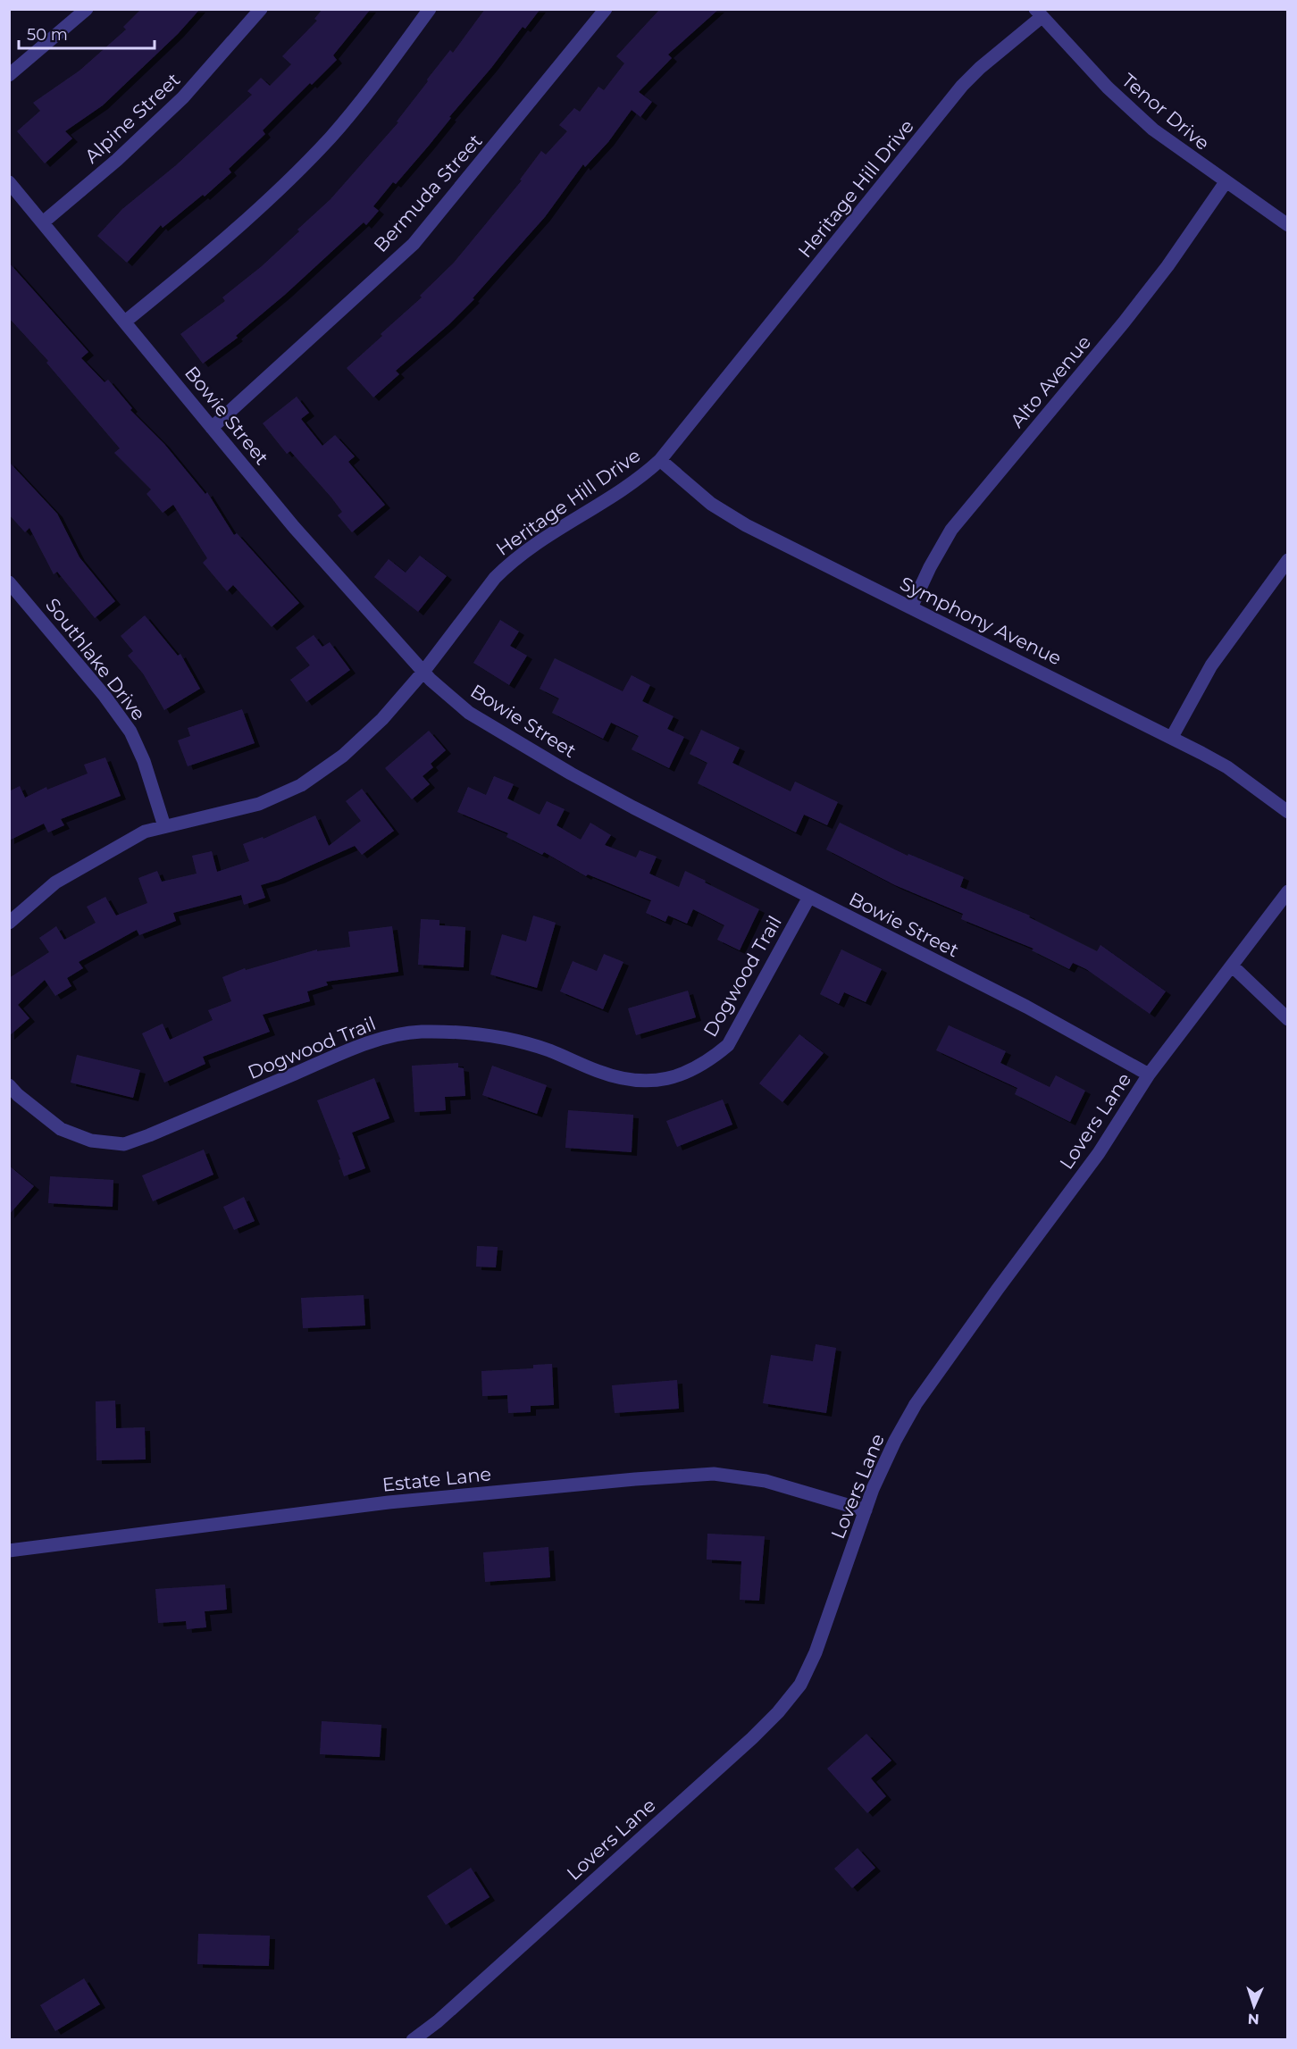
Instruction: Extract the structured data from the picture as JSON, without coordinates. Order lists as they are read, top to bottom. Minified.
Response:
{"streets":{"street":["Tenor Drive","Alpine Street","Heritage Hill Drive","Bermuda Street","Alto Avenue","Bowie Street","Symphony Avenue","Southlake Drive","Dogwood Trail","Lovers Lane","Estate Lane"]},"crossings":[["Tenor Drive","Heritage Hill Drive"],["Tenor Drive","Alto Avenue"],["Alpine Street","Bowie Street"],["Heritage Hill Drive","Bowie Street"],["Heritage Hill Drive","Symphony Avenue"],["Heritage Hill Drive","Southlake Drive"],["Bermuda Street","Bowie Street"],["Alto Avenue","Symphony Avenue"],["Bowie Street","Dogwood Trail"],["Bowie Street","Lovers Lane"],["Lovers Lane","Estate Lane"]],"scale_bar":"50 m","north":"bottom"}
